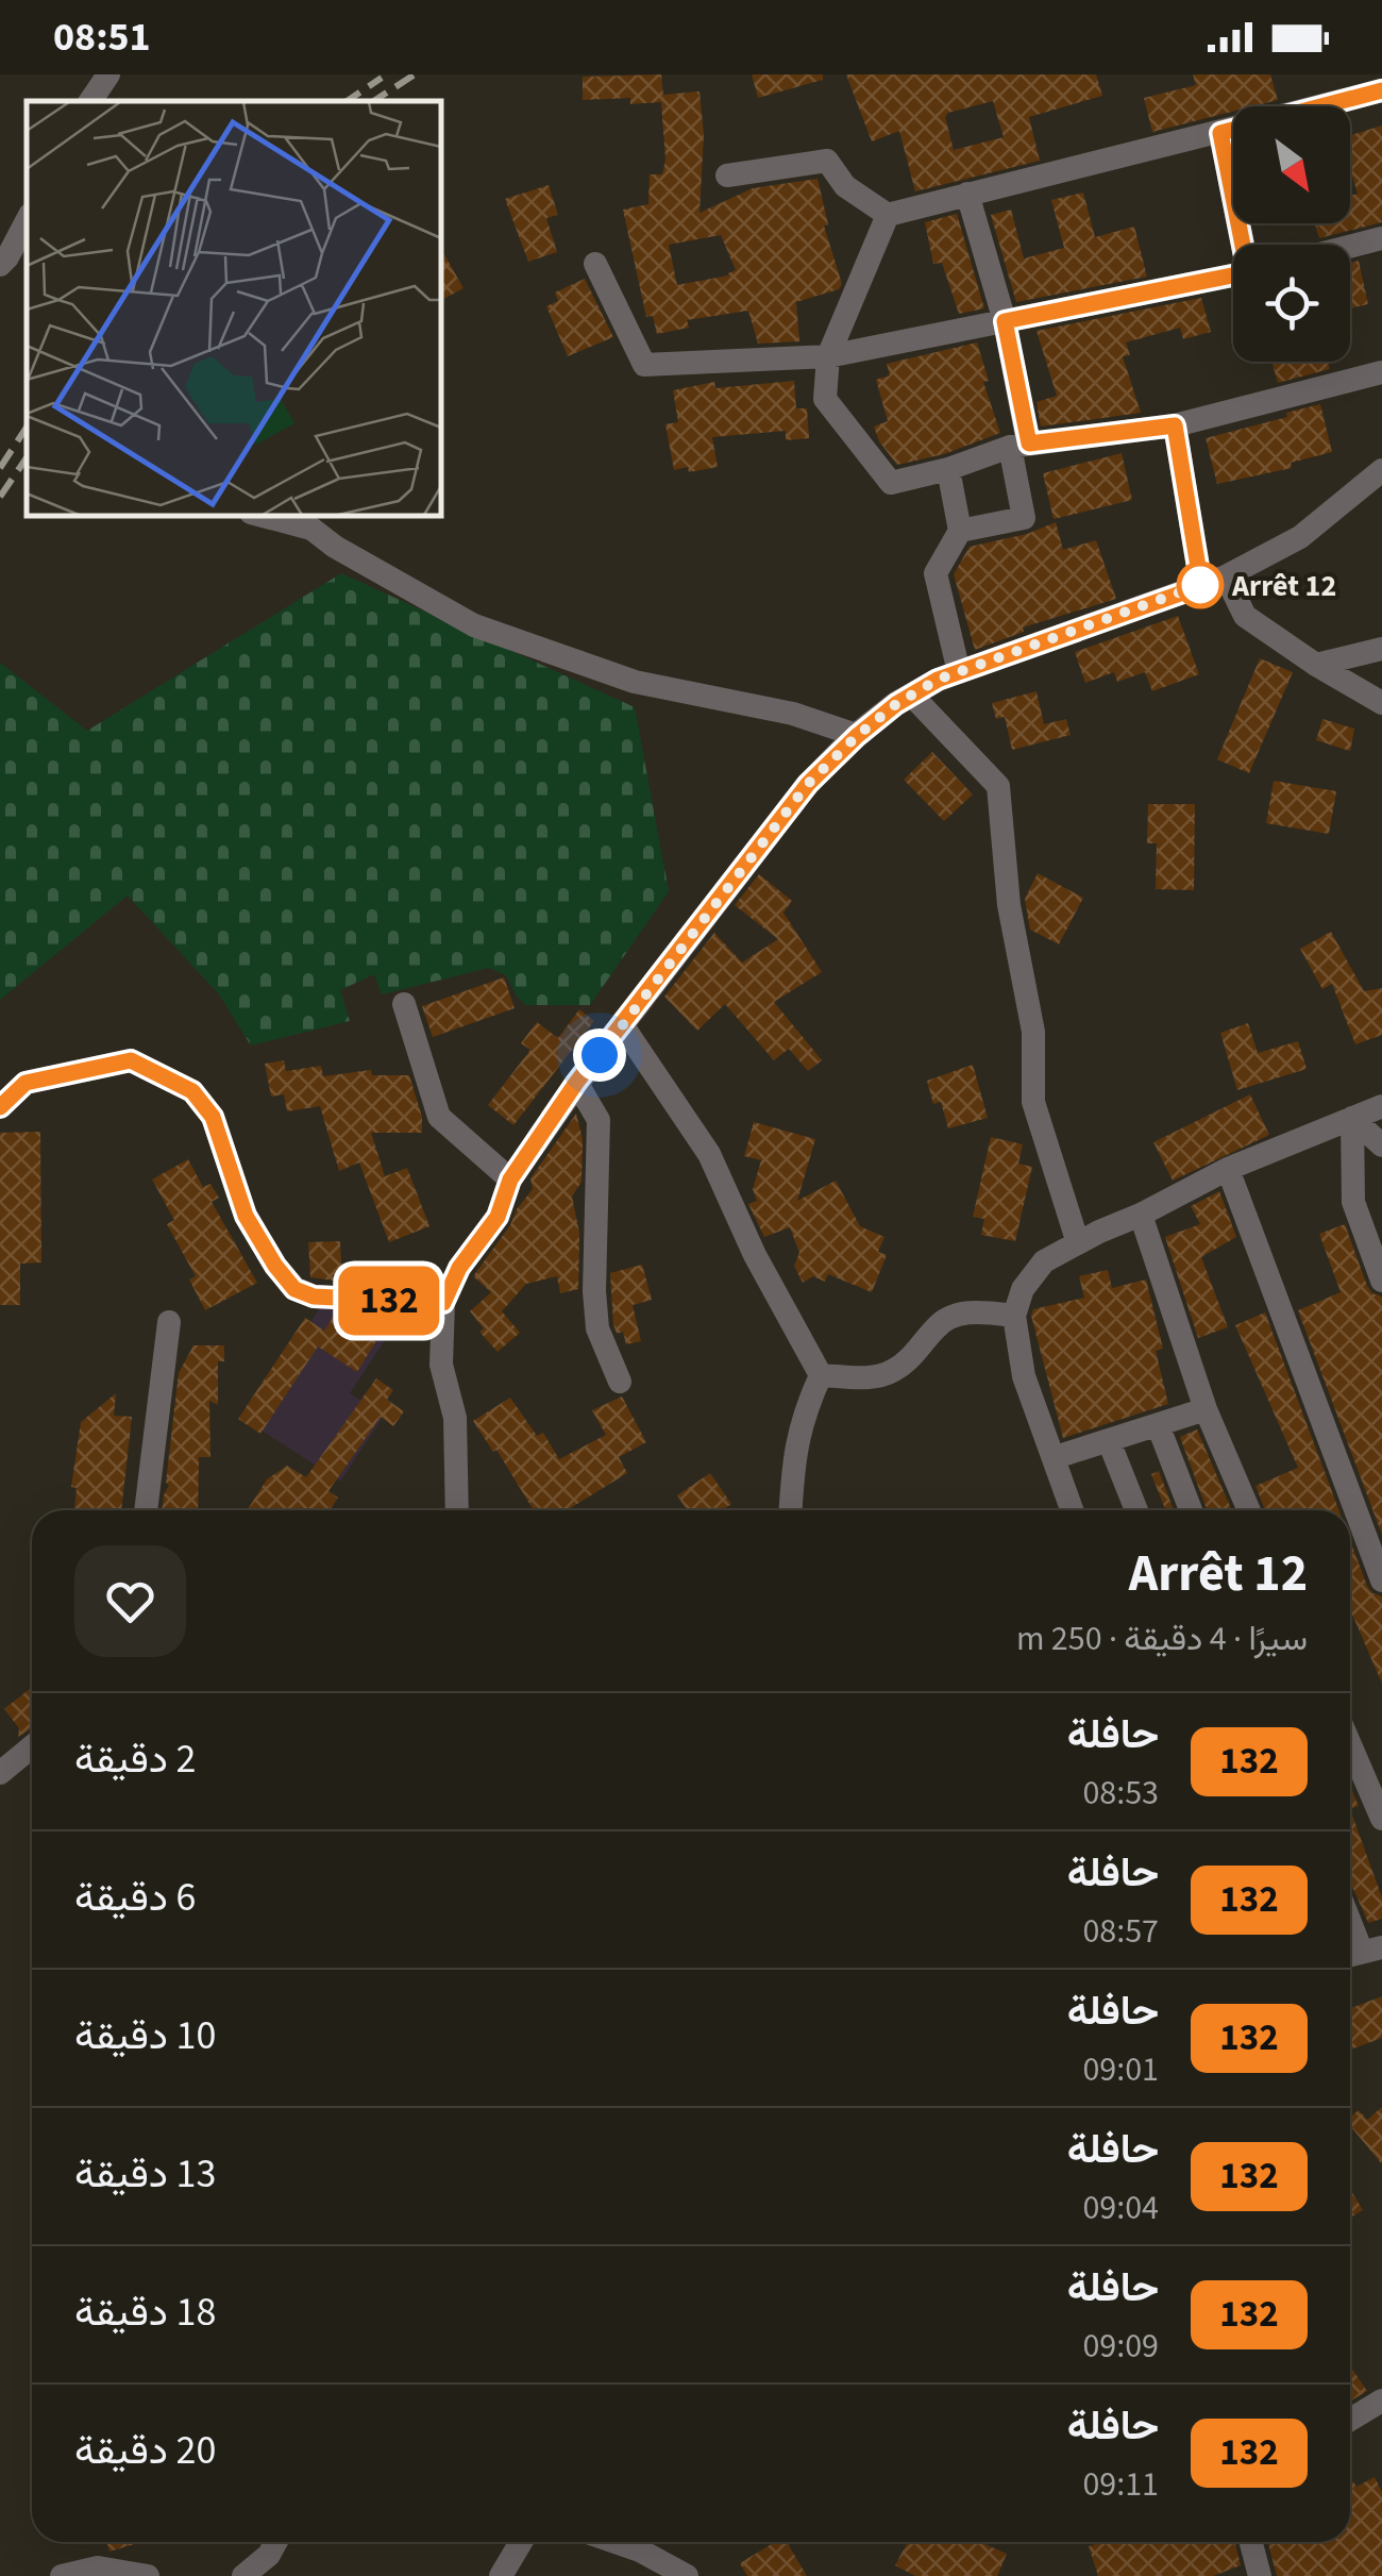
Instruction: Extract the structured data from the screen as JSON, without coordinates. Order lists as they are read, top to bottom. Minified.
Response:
{"places":["Arrêt 12"],"lines":["bus line 132"],"north":"bottom right","page":{"status":"08:51","on_map":"132","heading":["Arrêt 12","سيرًا · 4 دقيقة · 250 m"],"list":[{"mark":"132","name":"حافلة","note":"08:53","value":"2 دقيقة"},{"mark":"132","name":"حافلة","note":"08:57","value":"6 دقيقة"},{"mark":"132","name":"حافلة","note":"09:01","value":"10 دقيقة"},{"mark":"132","name":"حافلة","note":"09:04","value":"13 دقيقة"},{"mark":"132","name":"حافلة","note":"09:09","value":"18 دقيقة"},{"mark":"132","name":"حافلة","note":"09:11","value":"20 دقيقة"}]}}
